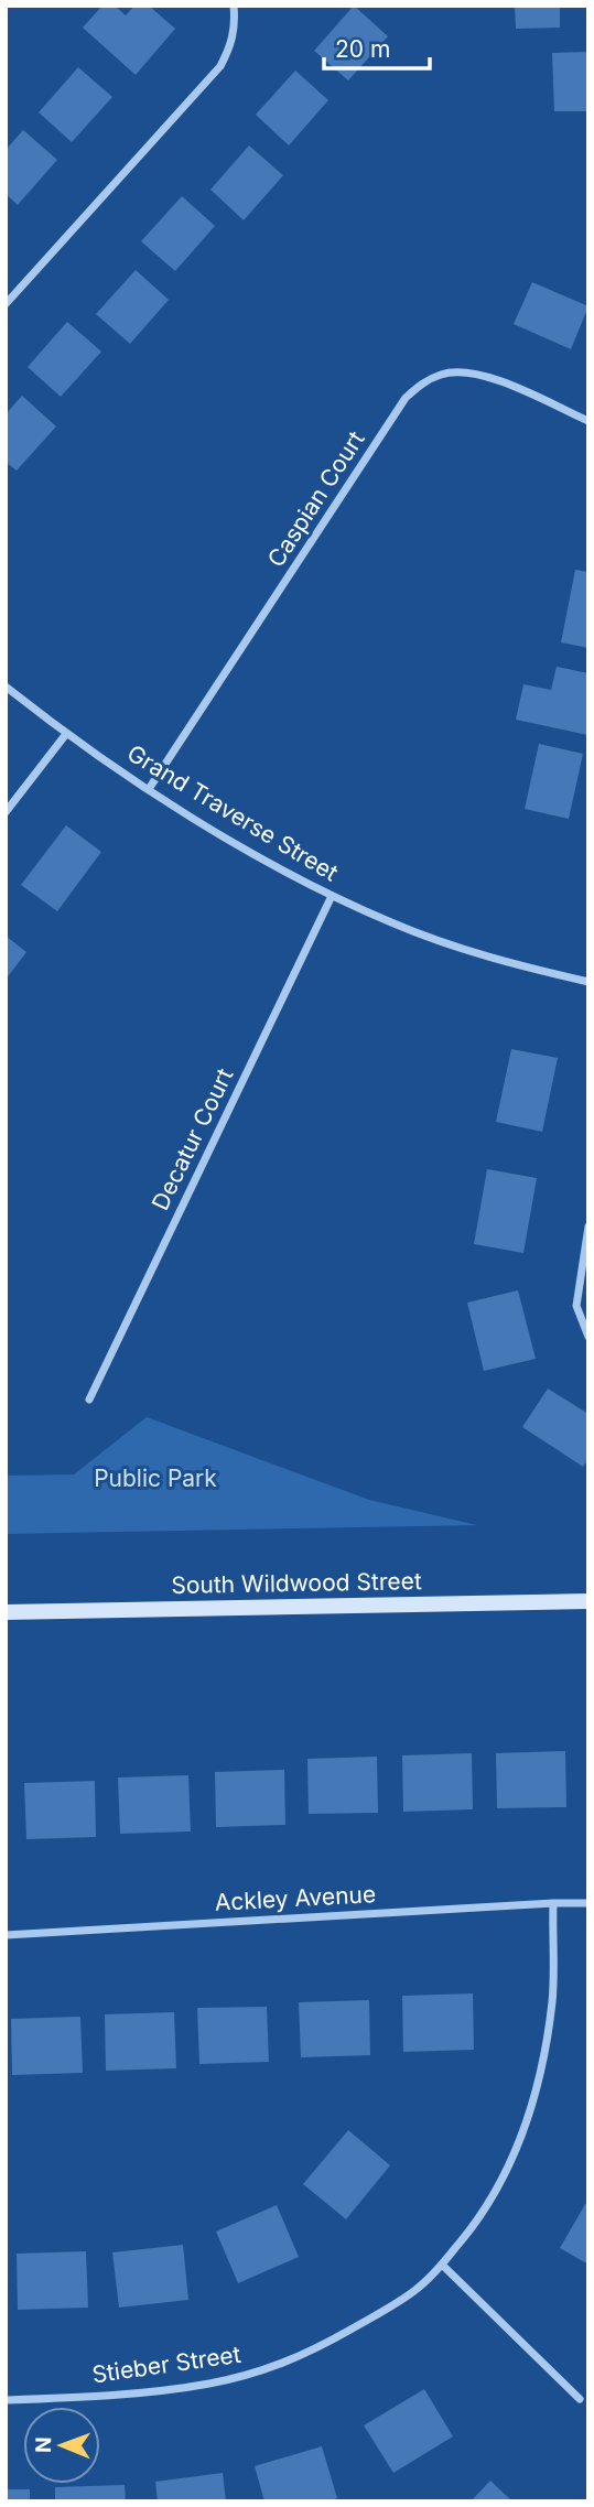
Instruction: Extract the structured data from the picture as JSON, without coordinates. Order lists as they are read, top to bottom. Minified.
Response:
{"streets":{"street":["Caspian Court","Grand Traverse Street","Decatur Court","South Wildwood Street","Ackley Avenue","Stieber Street"]},"crossings":[["Caspian Court","Grand Traverse Street"],["Grand Traverse Street","Decatur Court"],["Ackley Avenue","Stieber Street"]],"parks":["Public Park"],"scale_bar":"20 m","north":"left"}
